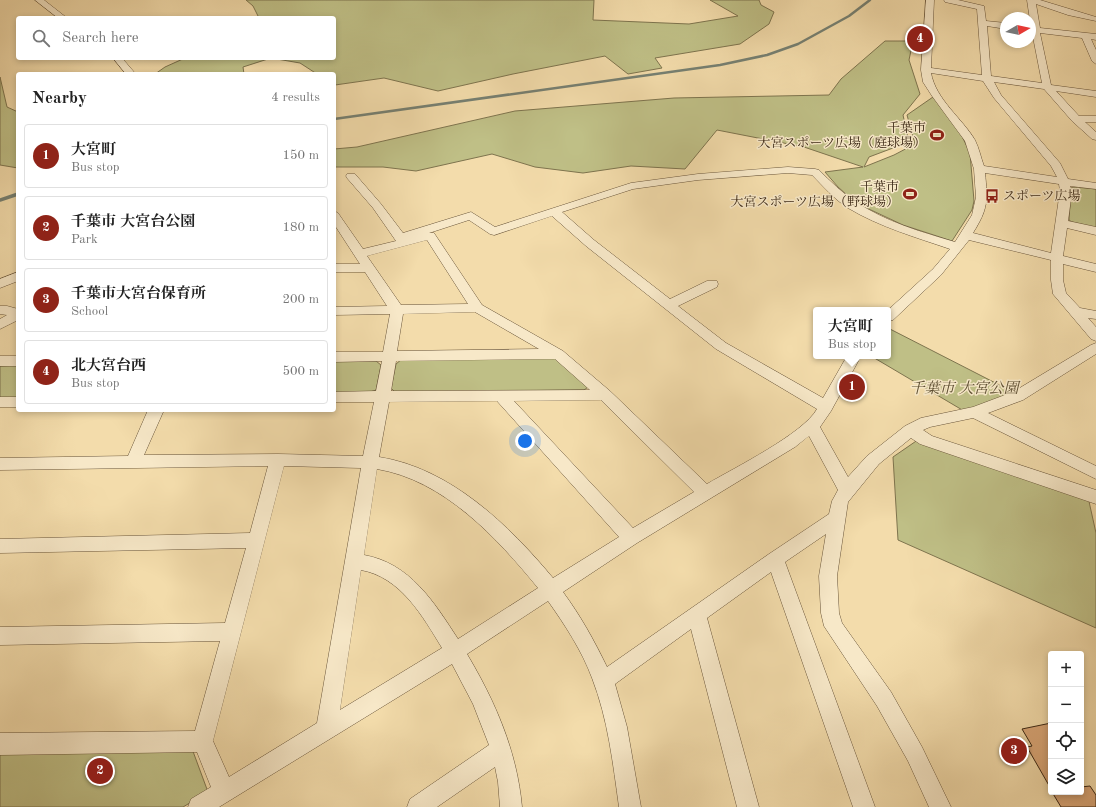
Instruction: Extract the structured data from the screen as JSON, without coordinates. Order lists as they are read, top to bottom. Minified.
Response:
{"parks":["千葉市 大宮公園"],"places":{"sports":["千葉市 大宮スポーツ広場（庭球場）","千葉市 大宮スポーツ広場（野球場）"],"bus stop":["スポーツ広場"]},"north":"right","page":{"search":"Search here","pins":["4","1","3","2"],"heading":["Nearby","4 results"],"list":[{"mark":"1","name":"大宮町","note":"Bus stop","value":"150 m"},{"mark":"2","name":"千葉市 大宮台公園","note":"Park","value":"180 m"},{"mark":"3","name":"千葉市大宮台保育所","note":"School","value":"200 m"},{"mark":"4","name":"北大宮台西","note":"Bus stop","value":"500 m"}],"popup":["大宮町","Bus stop"],"map_buttons":["+","−"]}}
